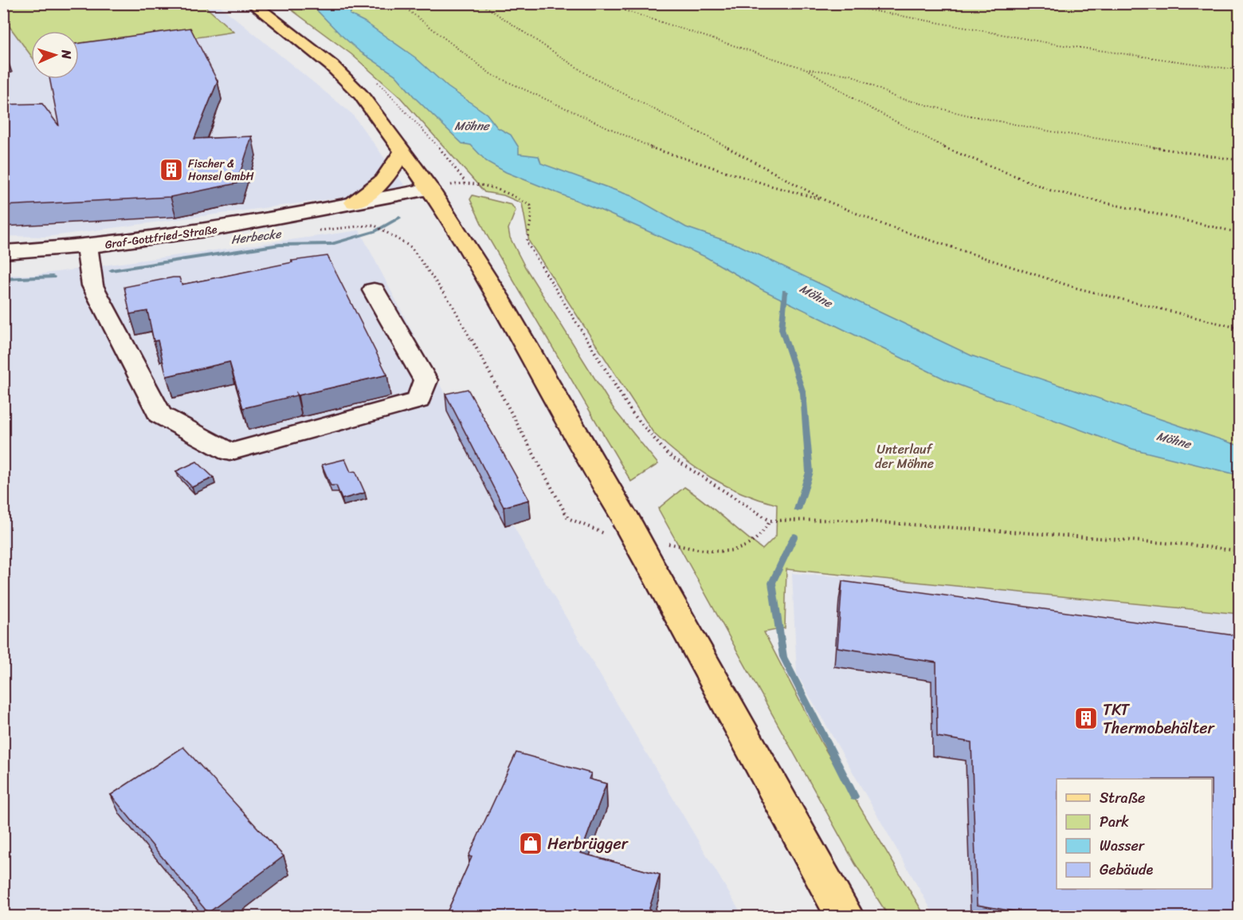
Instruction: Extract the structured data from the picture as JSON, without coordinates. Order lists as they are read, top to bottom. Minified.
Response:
{"streets":{"street":["Graf-Gottfried-Straße"]},"water":["Möhne","Herbecke"],"parks":["Unterlauf der Möhne"],"places":{"building":["Fischer & Honsel GmbH","TKT Thermobehälter"],"shop":["Herbrügger"]},"legend":["Straße","Park","Wasser","Gebäude"],"north":"right"}
